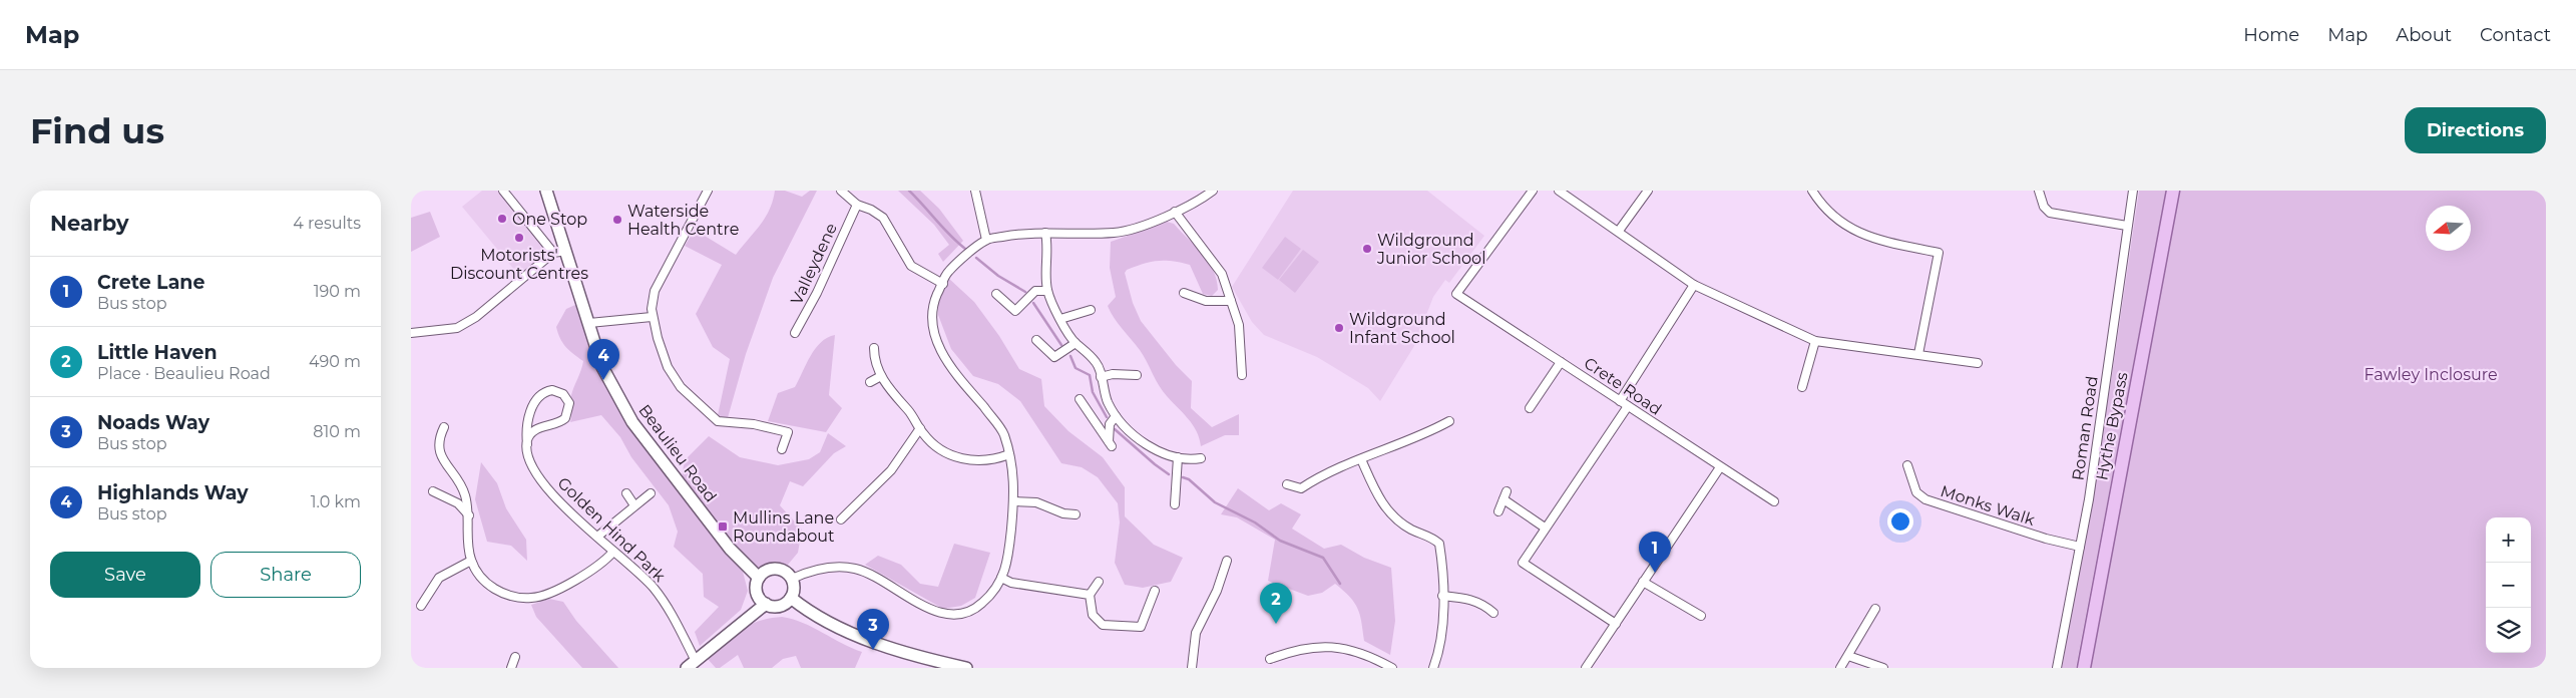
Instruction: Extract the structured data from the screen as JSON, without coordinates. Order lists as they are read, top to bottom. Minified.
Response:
{"streets":{"main road":["Hythe Bypass"],"street":["Valleydene","Crete Road","Roman Road","Beaulieu Road","Monks Walk","Golden Hind Park"]},"crossings":[["Roman Road","Monks Walk"]],"parks":["Fawley Inclosure"],"places":{"other":["One Stop","Waterside Health Centre","Motorists' Discount Centres","Wildground Junior School","Wildground Infant School"],"transit":["Mullins Lane Roundabout"]},"north":"left","page":{"header":"Map","nav":["Home","Map","About","Contact"],"buttons":["Directions",["Save","Share"]],"title":"Find us","heading":["Nearby","4 results"],"list":[{"mark":"1","name":"Crete Lane","note":"Bus stop","value":"190 m"},{"mark":"2","name":"Little Haven","note":"Place · Beaulieu Road","value":"490 m"},{"mark":"3","name":"Noads Way","note":"Bus stop","value":"810 m"},{"mark":"4","name":"Highlands Way","note":"Bus stop","value":"1.0 km"}],"pins":["4","1","2","3"],"map_buttons":["+","−"]}}
